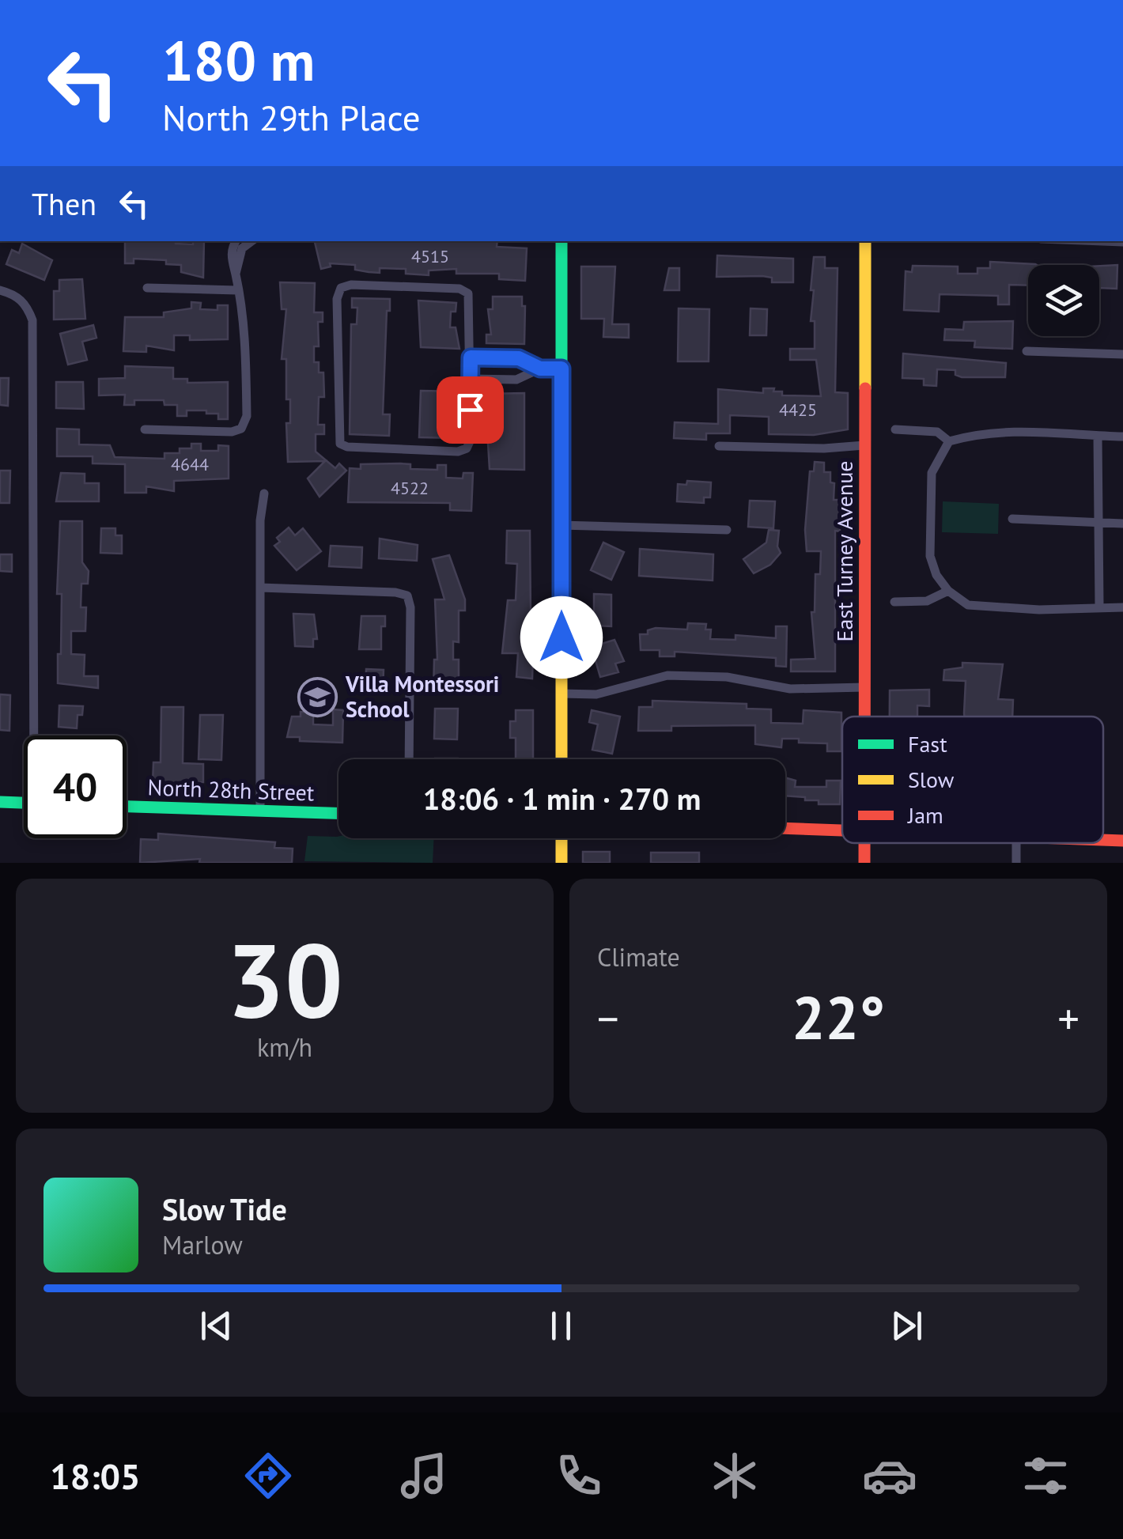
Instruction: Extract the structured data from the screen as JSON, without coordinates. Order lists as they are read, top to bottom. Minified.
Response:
{"streets":{"street":["East Turney Avenue","North 28th Street"]},"places":{"school or university":["Villa Montessori School"]},"house_numbers":["4515","4425","4644","4522"],"legend":["Fast","Slow","Jam"],"page":{"turn":["180 m","North 29th Place"],"then":"Then","limit":"40","trip":"18:06 · 1 min · 270 m","tile":[["30","km/h"],"Climate"],"heat":["−","22°","+"],"song":["Slow Tide","Marlow"],"tabs":"18:05"}}
